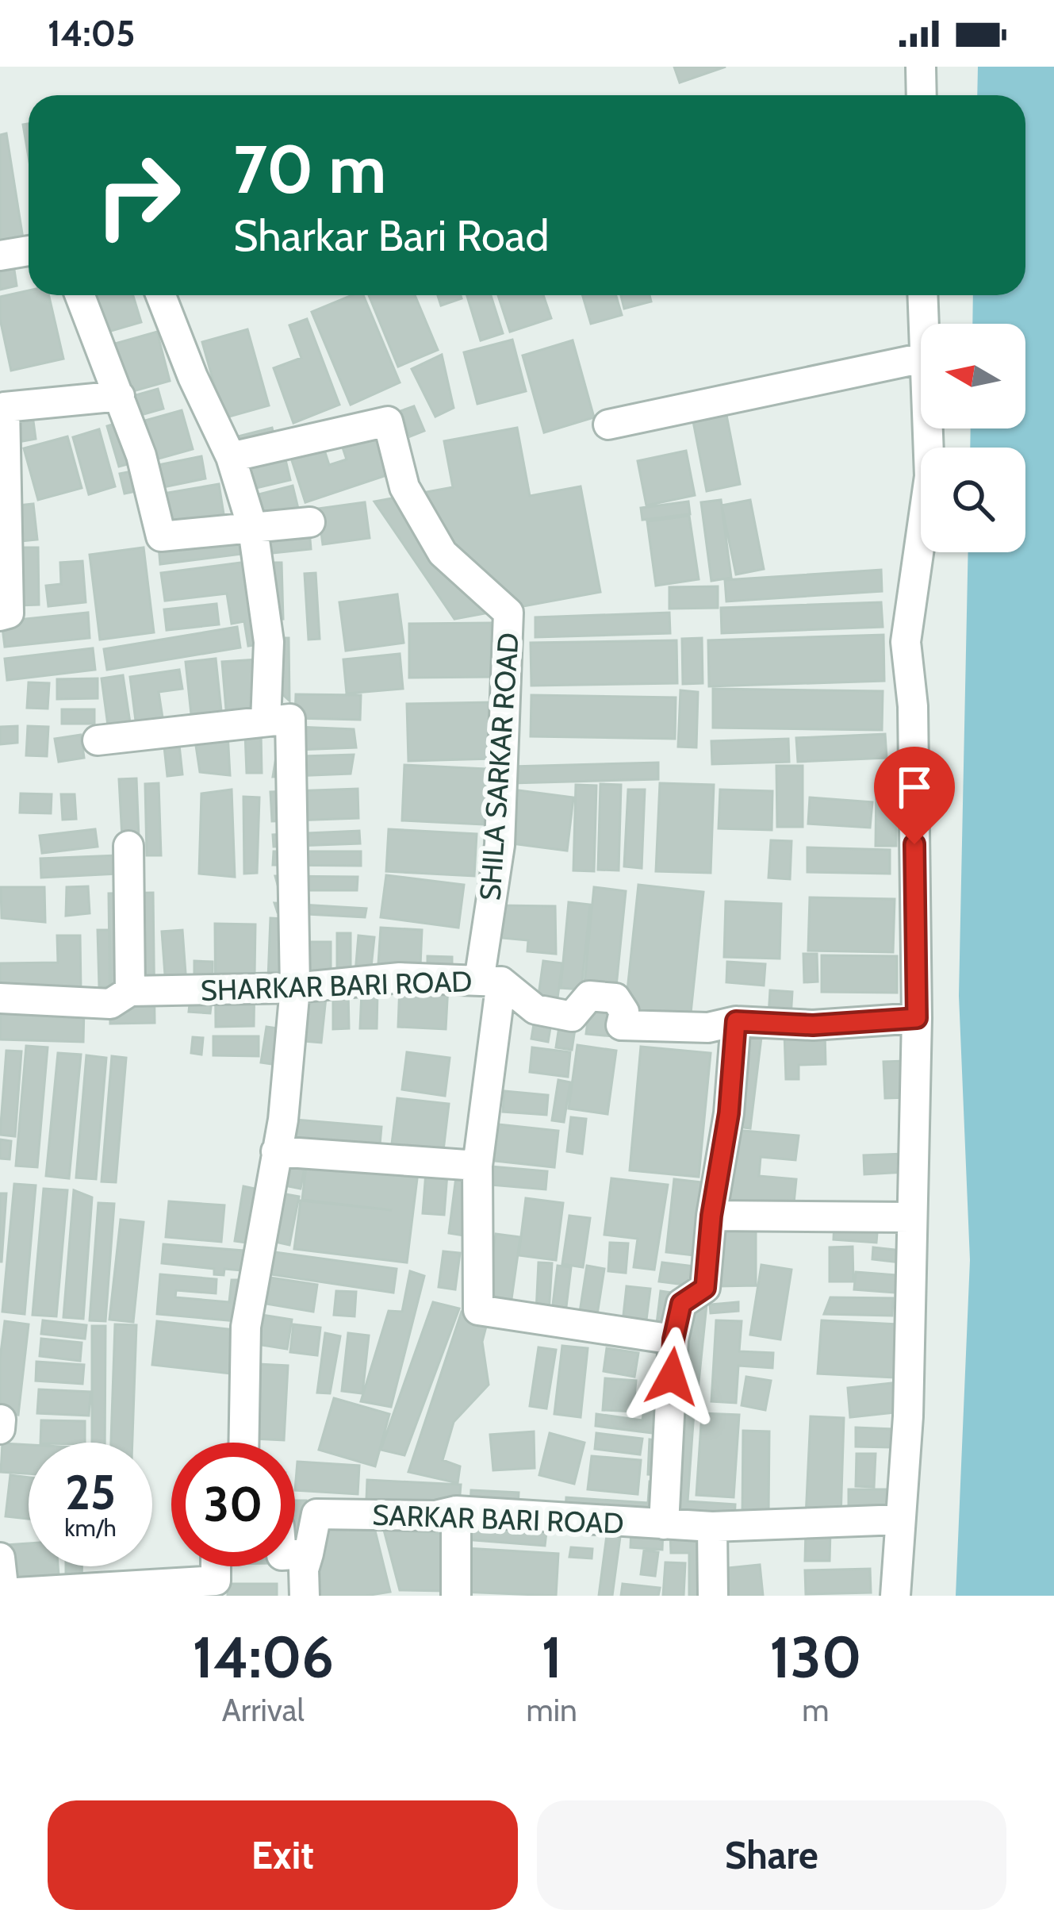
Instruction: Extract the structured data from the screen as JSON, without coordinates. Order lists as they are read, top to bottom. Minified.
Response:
{"streets":{"street":["SHILA SARKAR ROAD","SHARKAR BARI ROAD","SARKAR BARI ROAD"]},"crossings":[["SHILA SARKAR ROAD","SHARKAR BARI ROAD"]],"north":"left","page":{"status":"14:05","turn":["70 m","Sharkar Bari Road"],"speed":"25 km/h","limit":"30","eta":["14:06","Arrival","1","min","130","m"],"buttons":["Exit","Share"]}}
